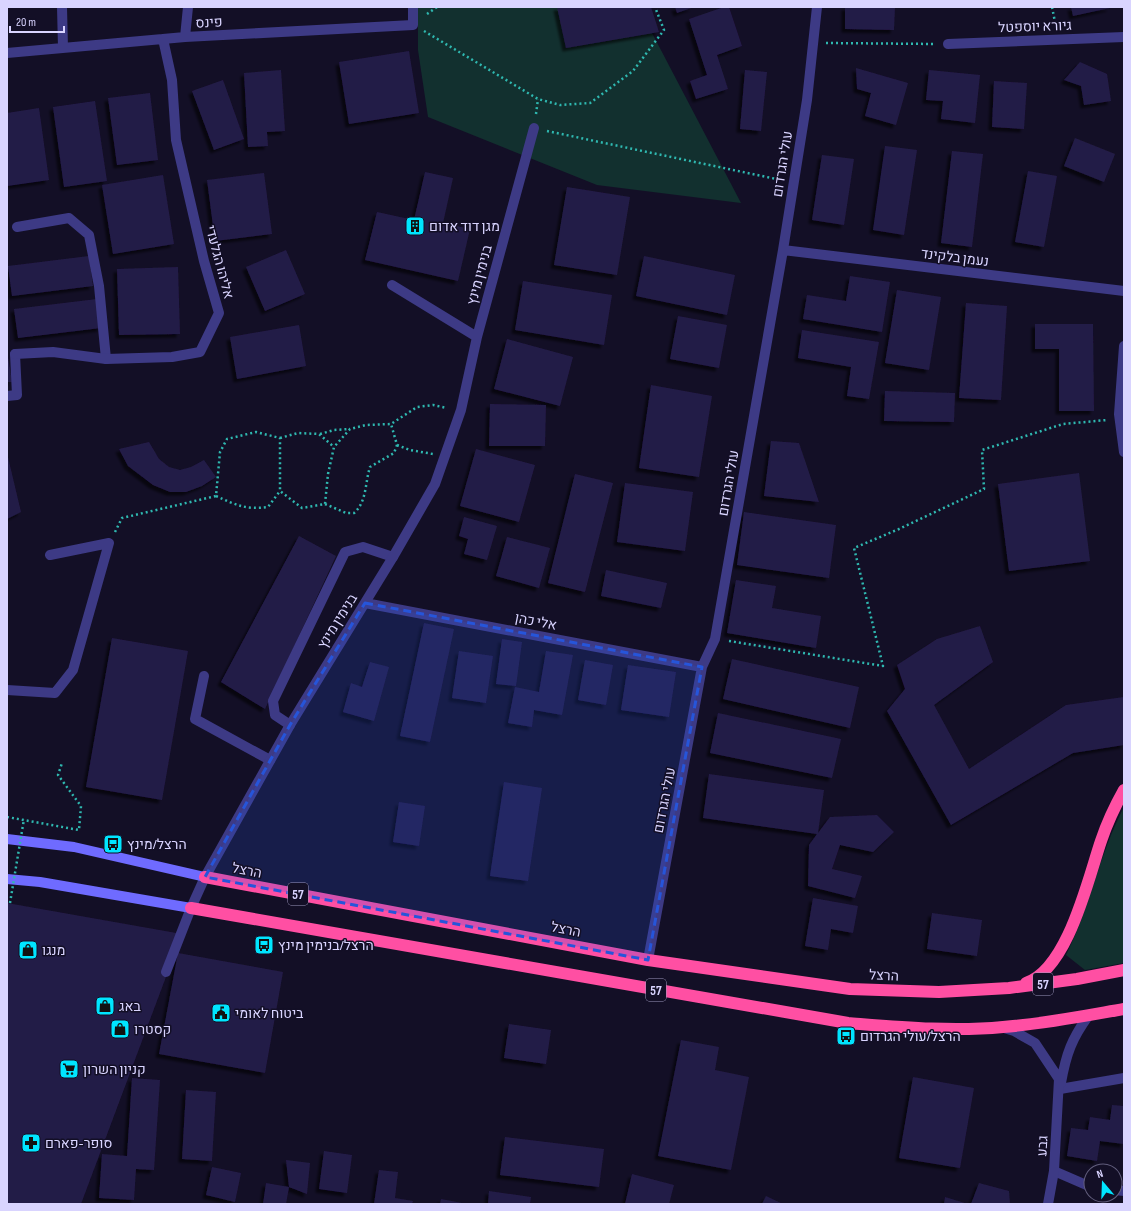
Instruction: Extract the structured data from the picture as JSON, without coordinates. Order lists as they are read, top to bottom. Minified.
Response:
{"streets":{"highway":["הרצל","57"],"street":["פינס","גיורא יוספטל","עולי הגרדום","נעמן בלקינד","אליהו הגלעדי","בנימין מינץ","אלי כהן","גבע"]},"crossings":[["פינס","אליהו הגלעדי"],["עולי הגרדום","נעמן בלקינד"],["עולי הגרדום","אלי כהן"],["עולי הגרדום","הרצל"],["בנימין מינץ","אלי כהן"],["בנימין מינץ","הרצל"],["בנימין מינץ","57"],["57","גבע"]],"places":{"building":["מגן דוד אדום"],"bus stop":["הרצל/מינץ","הרצל/בנימין מינץ","הרצל/עולי הגרדום"],"shop":["מנגו","באג","קסטרו"],"public building":["ביטוח לאומי"],"supermarket":["קניון השרון"],"pharmacy":["סופר-פארם"]},"scale_bar":"20 m","north":"top"}
